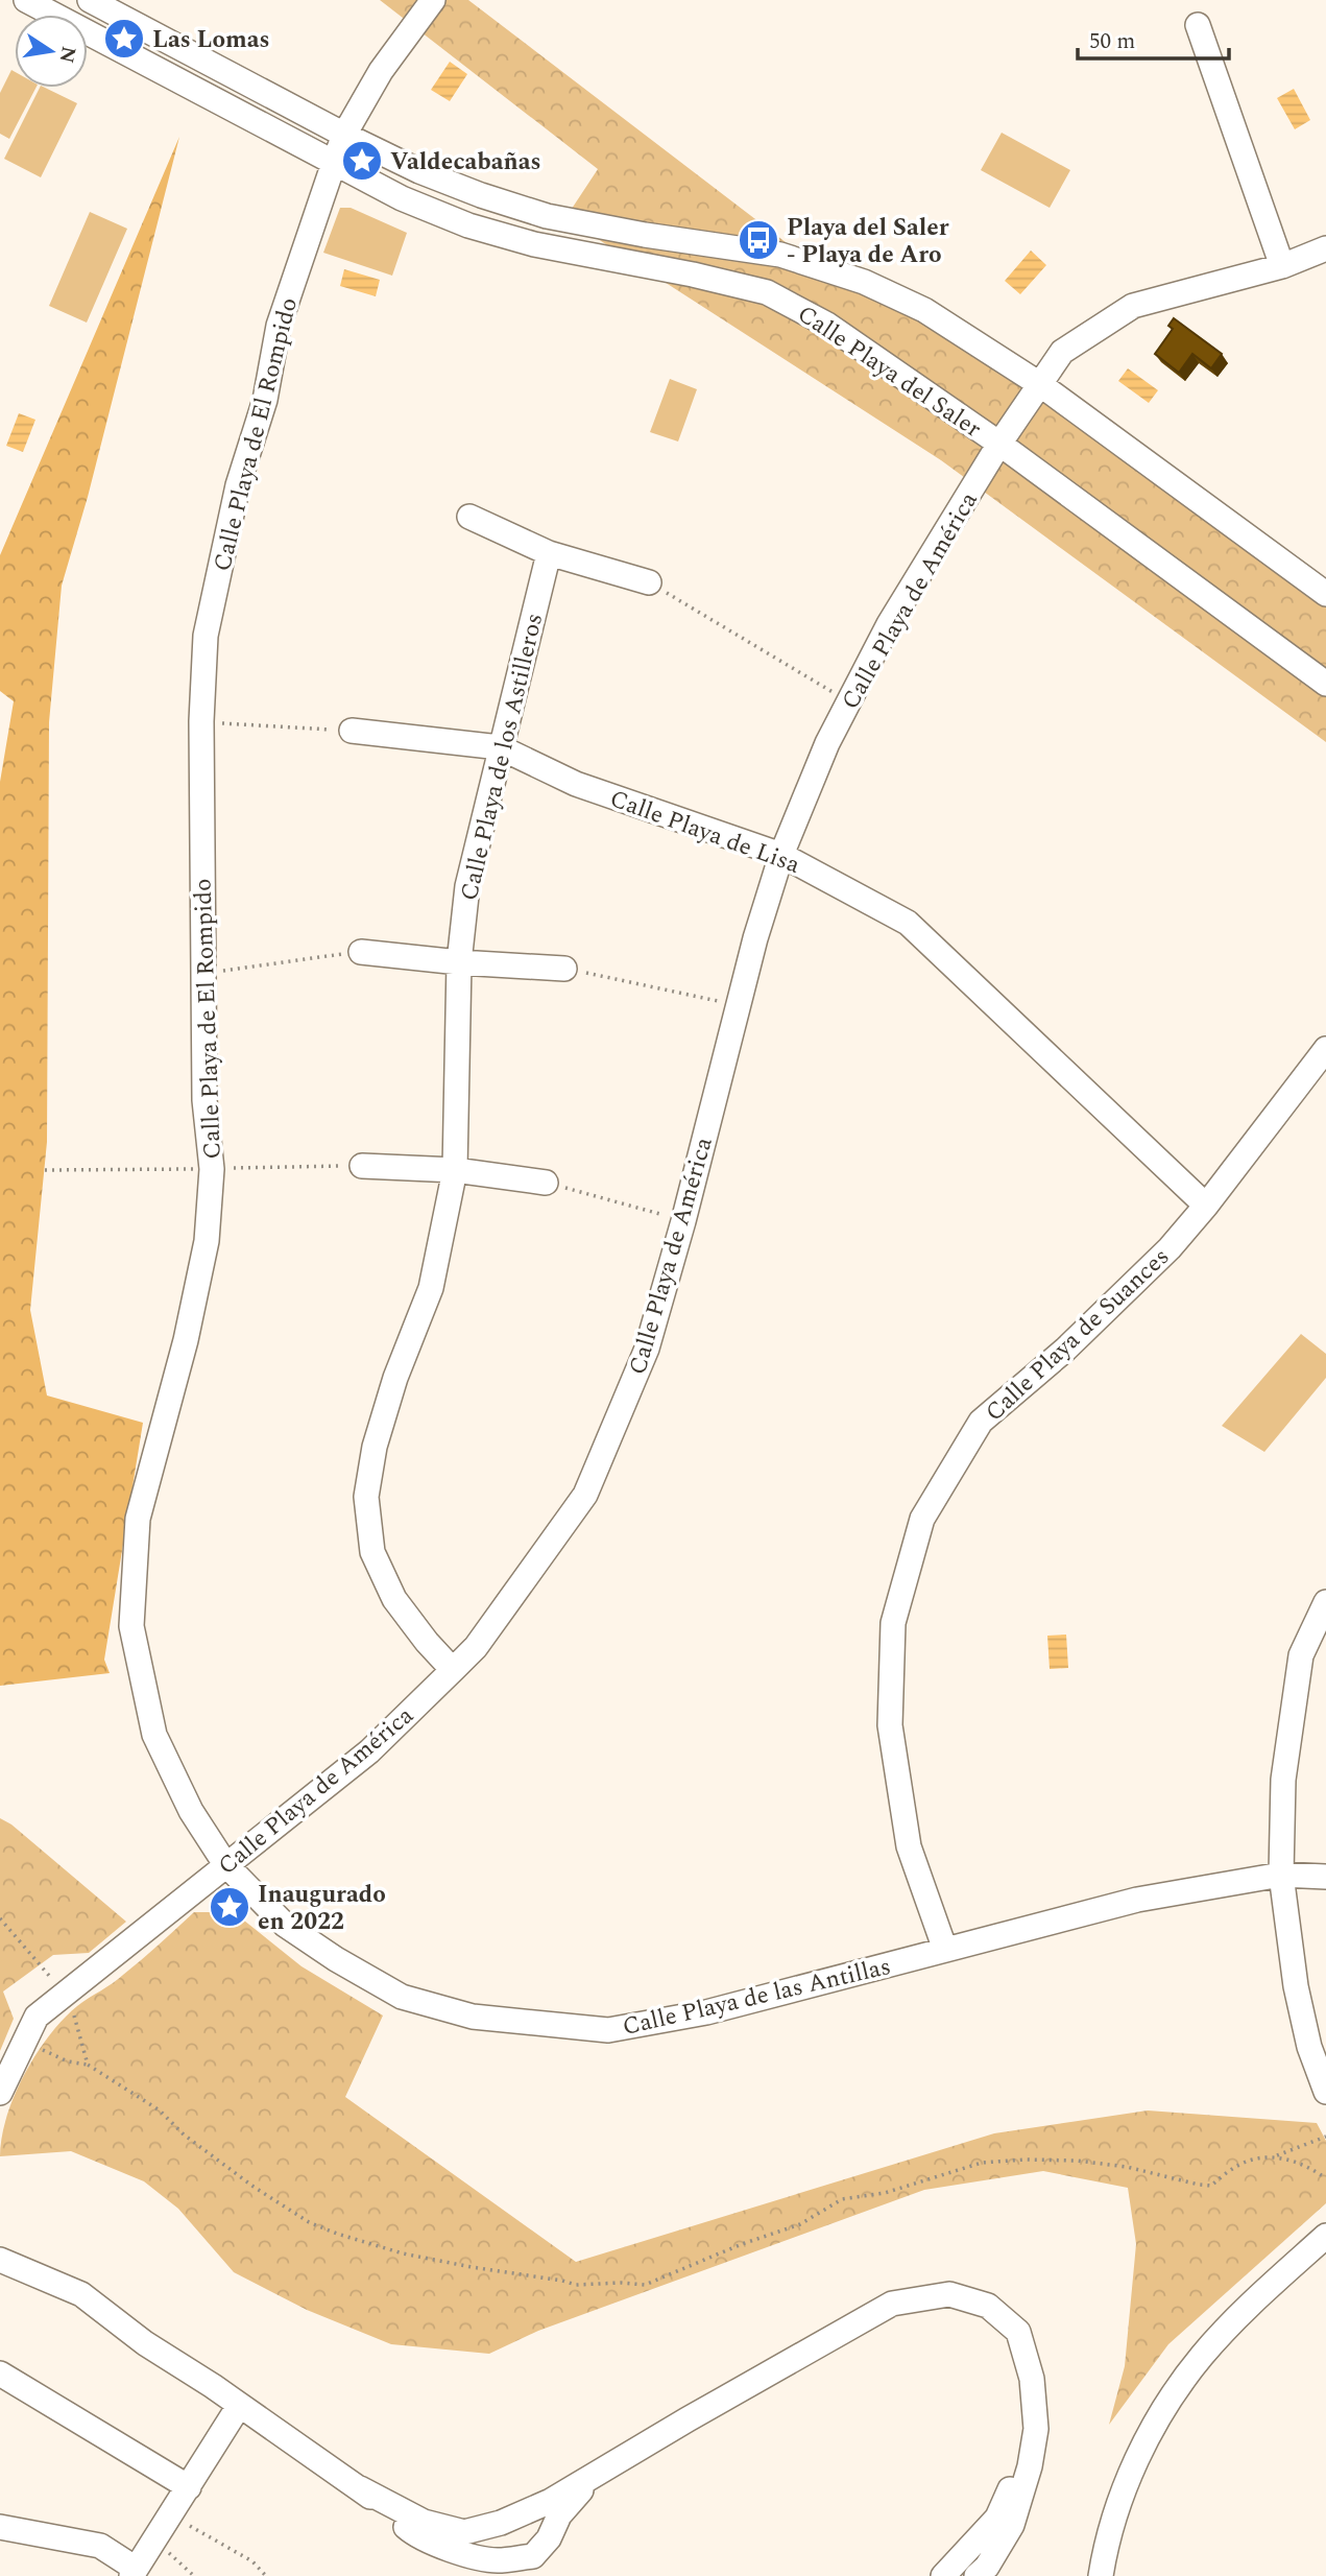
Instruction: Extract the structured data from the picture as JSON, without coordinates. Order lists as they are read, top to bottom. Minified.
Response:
{"streets":{"street":["Calle Playa del Saler","Calle Playa de El Rompido","Calle Playa de América","Calle Playa de los Astilleros","Calle Playa de Lisa","Calle Playa de Suances","Calle Playa de las Antillas"]},"crossings":[["Calle Playa del Saler","Calle Playa de El Rompido"],["Calle Playa del Saler","Calle Playa de América"],["Calle Playa de El Rompido","Calle Playa de América"],["Calle Playa de El Rompido","Calle Playa de las Antillas"],["Calle Playa de América","Calle Playa de los Astilleros"],["Calle Playa de América","Calle Playa de Lisa"],["Calle Playa de América","Calle Playa de las Antillas"],["Calle Playa de los Astilleros","Calle Playa de Lisa"],["Calle Playa de Lisa","Calle Playa de Suances"],["Calle Playa de Suances","Calle Playa de las Antillas"]],"places":{"place":["Las Lomas","Valdecabañas","Inaugurado en 2022"],"bus stop":["Playa del Saler - Playa de Aro"]},"scale_bar":"50 m","north":"right"}
